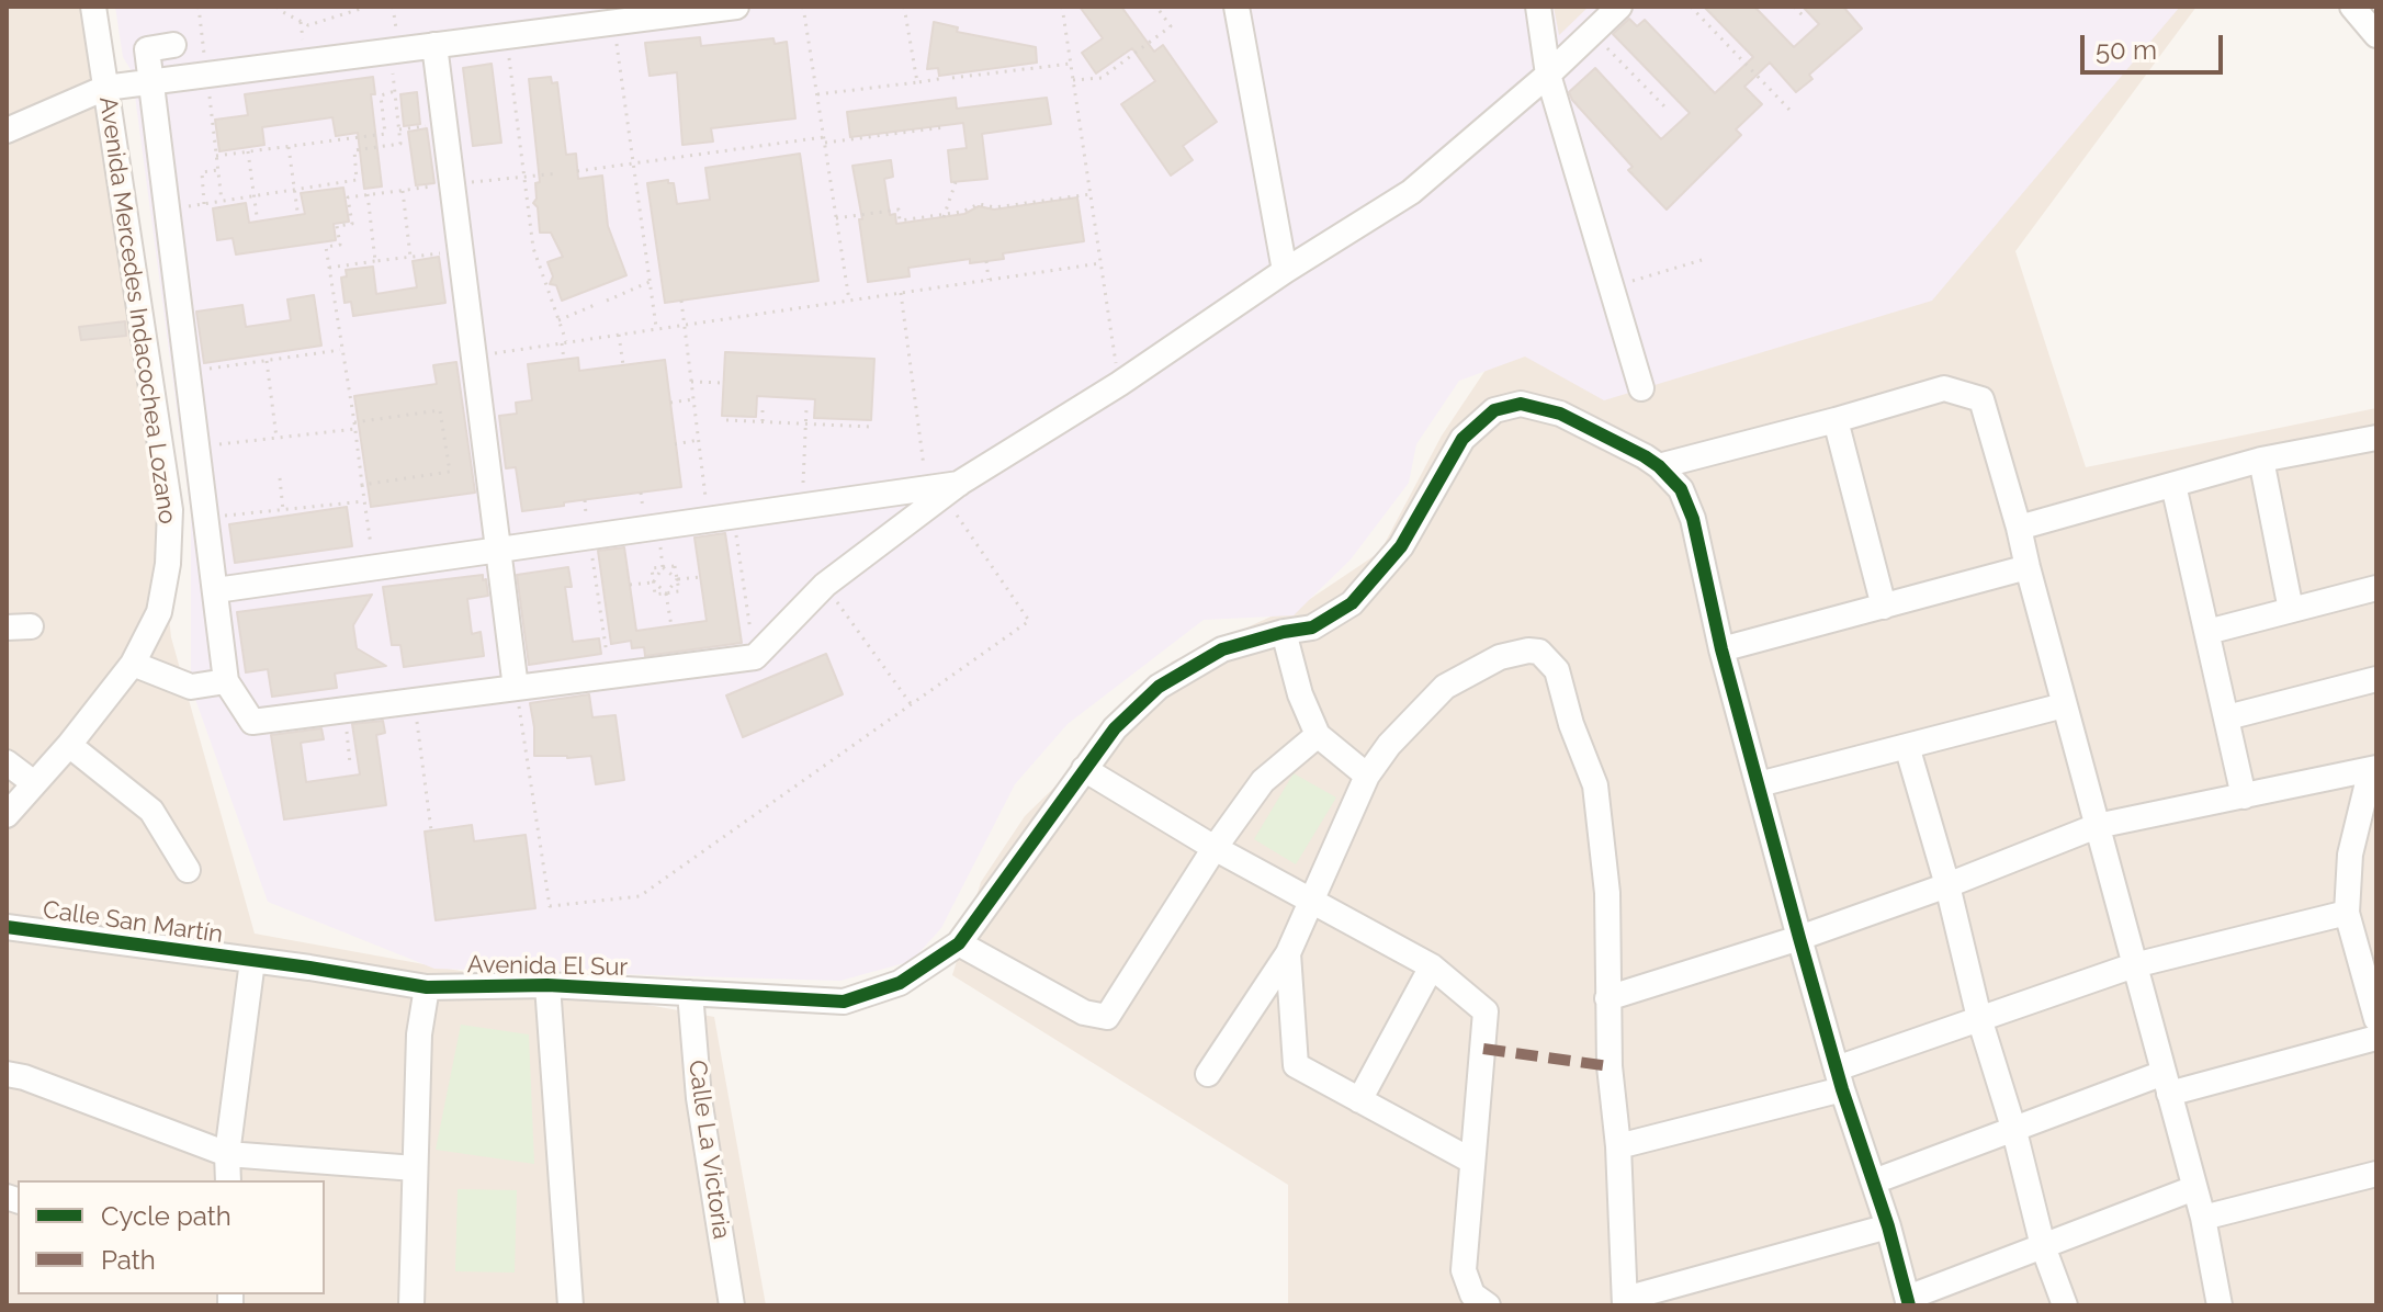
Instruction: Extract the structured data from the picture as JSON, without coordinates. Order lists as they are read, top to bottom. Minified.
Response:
{"streets":{"street":["Avenida Mercedes Indacochea Lozano","Calle San Martín","Avenida El Sur","Calle La Victoria"]},"crossings":[["Calle San Martín","Avenida El Sur"],["Avenida El Sur","Calle La Victoria"]],"legend":["Cycle path","Path"],"scale_bar":"50 m"}
